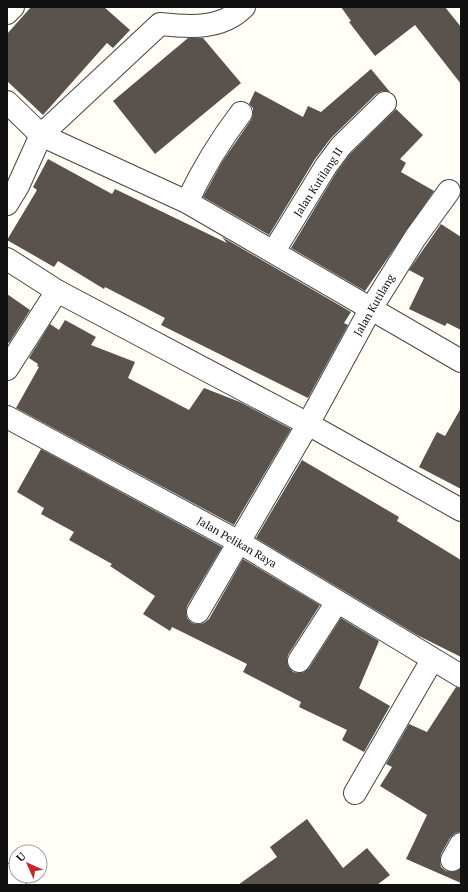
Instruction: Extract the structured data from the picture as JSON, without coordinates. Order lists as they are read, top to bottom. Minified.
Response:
{"streets":{"street":["Jalan Kutilang II","Jalan Kutilang","Jalan Pelikan Raya"]},"crossings":[["Jalan Kutilang","Jalan Pelikan Raya"]],"north":"top left"}
